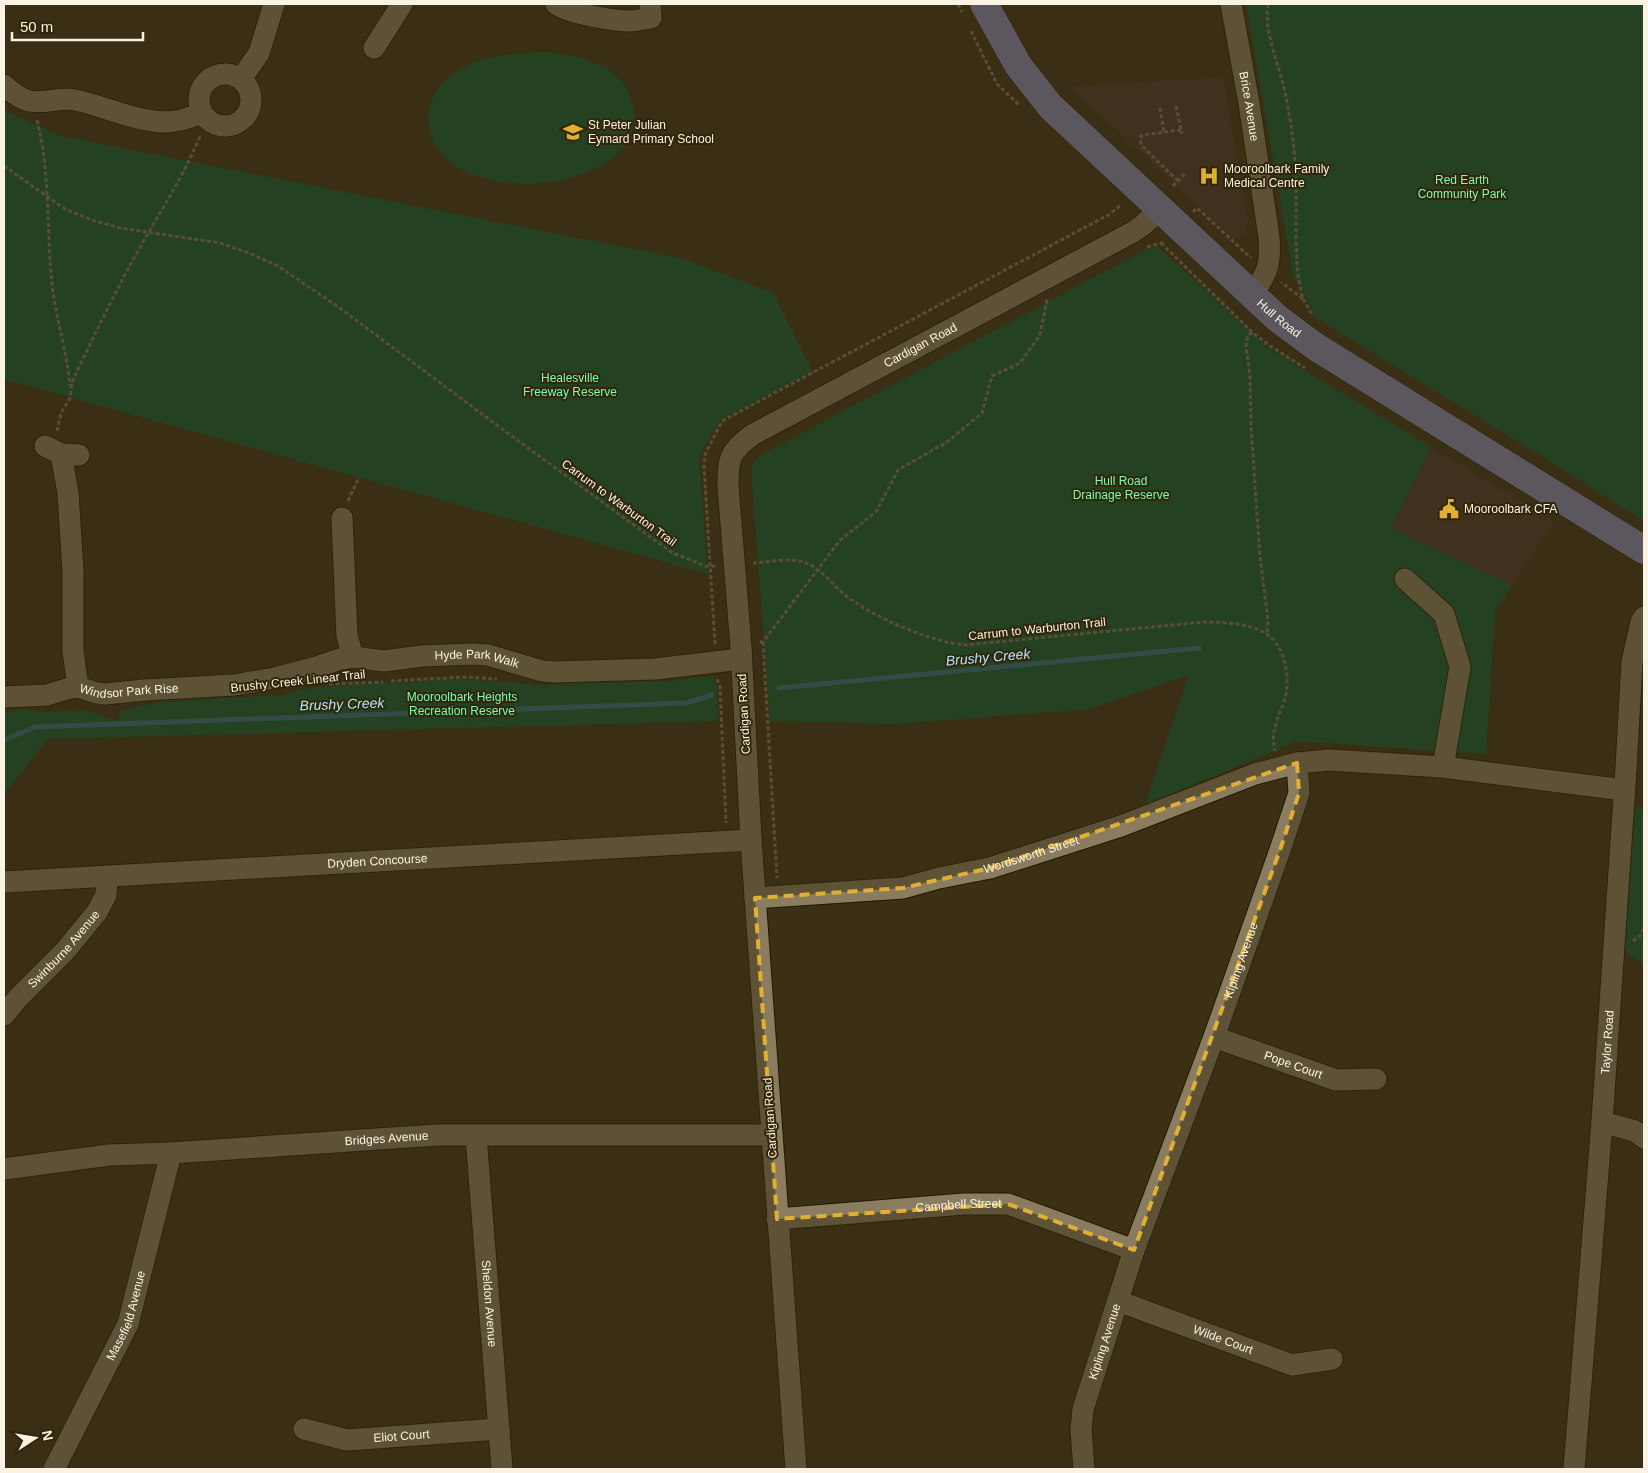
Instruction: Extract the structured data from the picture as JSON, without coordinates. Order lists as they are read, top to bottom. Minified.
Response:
{"streets":{"main road":["Hull Road"],"street":["Brice Avenue","Cardigan Road","Hyde Park Walk","Windsor Park Rise","Wordsworth Street","Dryden Concourse","Swinburne Avenue","Kipling Avenue","Taylor Road","Pope Court","Bridges Avenue","Campbell Street","Sheldon Avenue","Masefield Avenue","Wilde Court","Eliot Court"],"path":["Carrum to Warburton Trail","Brushy Creek Linear Trail"]},"crossings":[["Brice Avenue","Hull Road"],["Hull Road","Cardigan Road"],["Cardigan Road","Carrum to Warburton Trail"],["Cardigan Road","Hyde Park Walk"],["Cardigan Road","Wordsworth Street"],["Cardigan Road","Dryden Concourse"],["Cardigan Road","Bridges Avenue"],["Cardigan Road","Campbell Street"],["Carrum to Warburton Trail","Wordsworth Street"],["Carrum to Warburton Trail","Kipling Avenue"],["Hyde Park Walk","Windsor Park Rise"],["Wordsworth Street","Kipling Avenue"],["Dryden Concourse","Swinburne Avenue"],["Kipling Avenue","Pope Court"],["Kipling Avenue","Campbell Street"],["Kipling Avenue","Wilde Court"],["Bridges Avenue","Sheldon Avenue"],["Bridges Avenue","Masefield Avenue"],["Sheldon Avenue","Eliot Court"]],"water":["Brushy Creek"],"parks":["Red Earth Community Park","Healesville Freeway Reserve","Hull Road Drainage Reserve","Mooroolbark Heights Recreation Reserve"],"places":{"school or university":["St Peter Julian Eymard Primary School"],"hospital":["Mooroolbark Family Medical Centre"],"public building":["Mooroolbark CFA"]},"scale_bar":"50 m","north":"right"}
